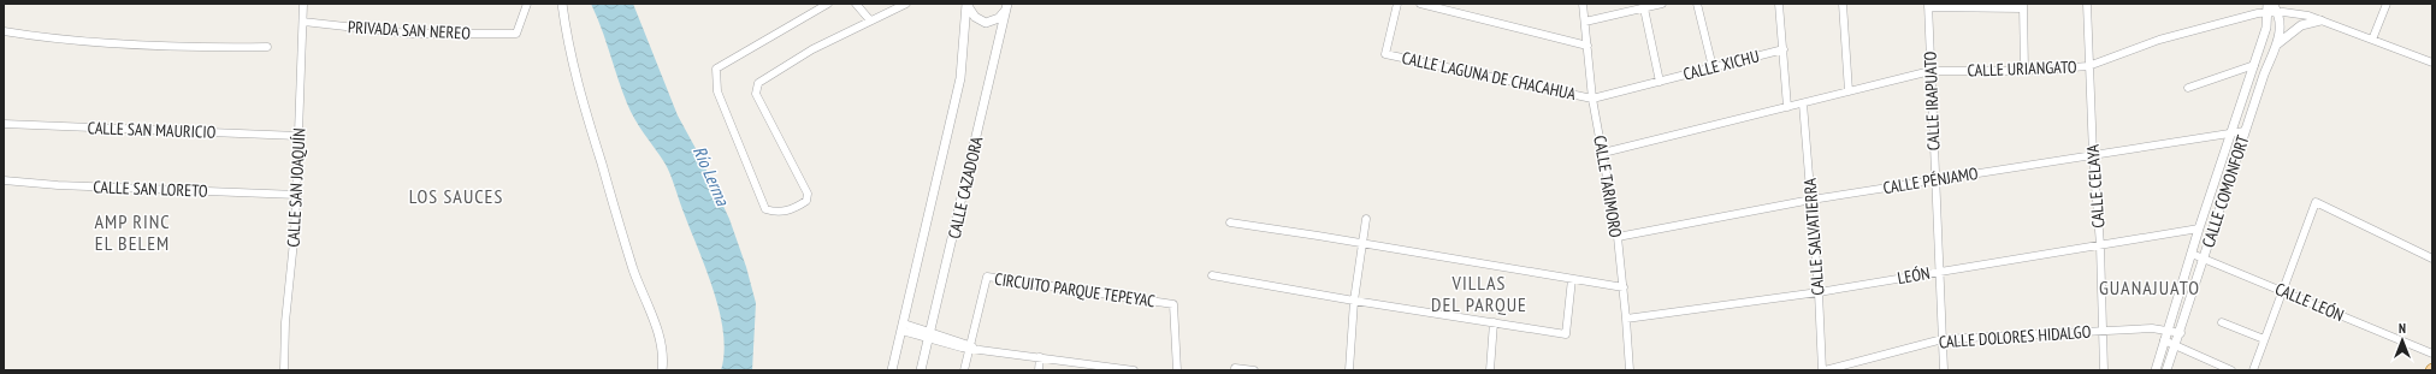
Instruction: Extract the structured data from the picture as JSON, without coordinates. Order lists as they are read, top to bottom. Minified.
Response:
{"streets":{"street":["PRIVADA SAN NEREO","CALLE XICHU","CALLE URIANGATO","CALLE LAGUNA DE CHACAHUA","CALLE IRAPUATO","CALLE SAN MAURICIO","CALLE PÉNJAMO","CALLE TARIMORO","CALLE CELAYA","CALLE SAN JOAQUÍN","CALLE CAZADORA","CALLE SAN LORETO","CALLE COMONFORT","CALLE SALVATIERRA","LEÓN","CIRCUITO PARQUE TEPEYAC","CALLE LEÓN","CALLE DOLORES HIDALGO"]},"crossings":[["PRIVADA SAN NEREO","CALLE SAN JOAQUÍN"],["CALLE XICHU","CALLE LAGUNA DE CHACAHUA"],["CALLE XICHU","CALLE TARIMORO"],["CALLE URIANGATO","CALLE IRAPUATO"],["CALLE URIANGATO","CALLE TARIMORO"],["CALLE URIANGATO","CALLE CELAYA"],["CALLE URIANGATO","CALLE COMONFORT"],["CALLE URIANGATO","CALLE SALVATIERRA"],["CALLE LAGUNA DE CHACAHUA","CALLE TARIMORO"],["CALLE IRAPUATO","CALLE PÉNJAMO"],["CALLE IRAPUATO","LEÓN"],["CALLE IRAPUATO","CALLE DOLORES HIDALGO"],["CALLE SAN MAURICIO","CALLE SAN JOAQUÍN"],["CALLE PÉNJAMO","CALLE TARIMORO"],["CALLE PÉNJAMO","CALLE CELAYA"],["CALLE PÉNJAMO","CALLE COMONFORT"],["CALLE PÉNJAMO","CALLE SALVATIERRA"],["CALLE TARIMORO","LEÓN"],["CALLE CELAYA","LEÓN"],["CALLE CELAYA","CALLE DOLORES HIDALGO"],["CALLE SAN JOAQUÍN","CALLE SAN LORETO"],["CALLE COMONFORT","LEÓN"],["CALLE COMONFORT","CALLE LEÓN"],["CALLE COMONFORT","CALLE DOLORES HIDALGO"],["CALLE SALVATIERRA","LEÓN"],["CALLE SALVATIERRA","CALLE DOLORES HIDALGO"]],"districts":["LOS SAUCES","AMP RINC EL BELEM","VILLAS DEL PARQUE","GUANAJUATO"],"water":["Río Lerma"],"north":"top"}
